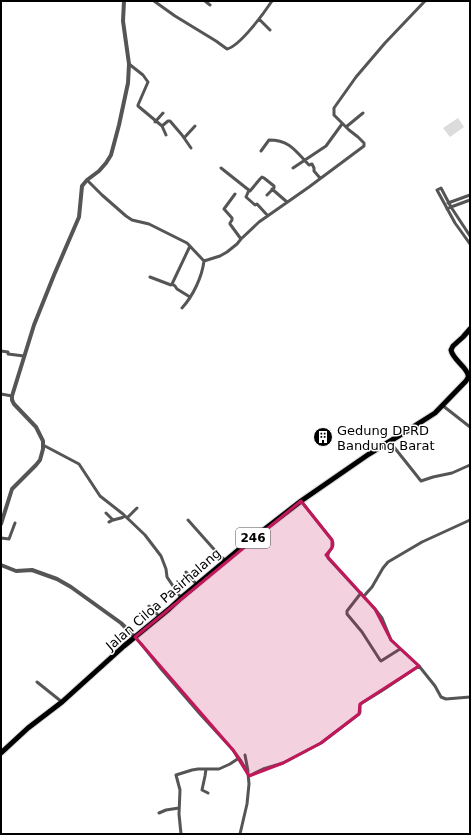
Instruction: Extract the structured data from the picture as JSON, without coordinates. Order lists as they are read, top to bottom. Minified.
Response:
{"streets":{"main road":["246","Jalan Ciloa Pasirhalang"]},"places":{"building":["Gedung DPRD Bandung Barat"]}}
